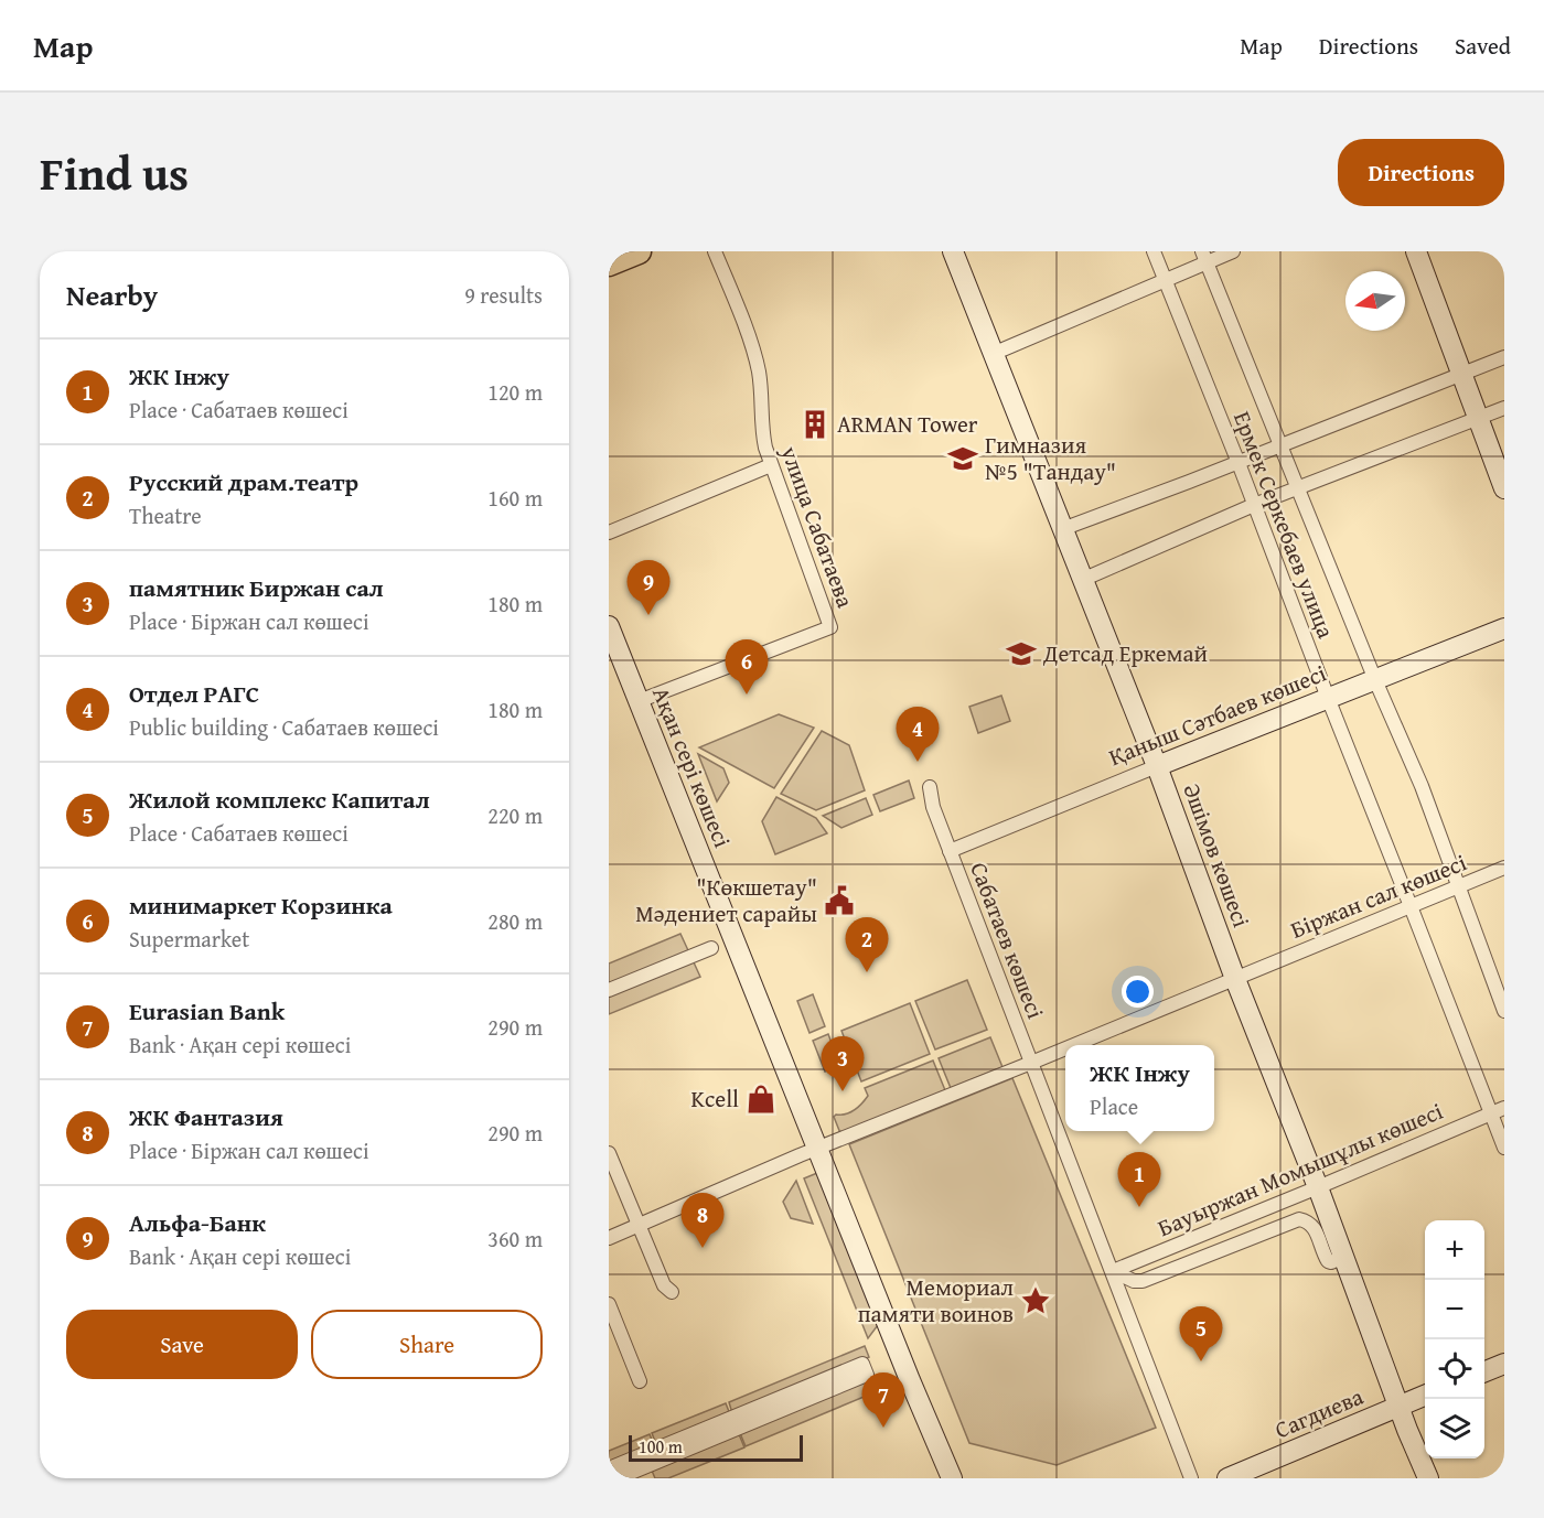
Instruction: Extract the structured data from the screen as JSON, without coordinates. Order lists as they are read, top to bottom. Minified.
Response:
{"streets":{"street":["Ермек Серкебаев улица","улица Сабатаева","Қаныш Сәтбаев көшесі","Ақан сері көшесі","Әшімов көшесі","Біржан сал көшесі","Сабатаев көшесі","Бауыржан Момышұлы көшесі","Сагдиева"]},"crossings":[["Ермек Серкебаев улица","Қаныш Сәтбаев көшесі"],["Ермек Серкебаев улица","Біржан сал көшесі"],["Ермек Серкебаев улица","Бауыржан Момышұлы көшесі"],["улица Сабатаева","Ақан сері көшесі"],["Қаныш Сәтбаев көшесі","Әшімов көшесі"],["Қаныш Сәтбаев көшесі","Сабатаев көшесі"],["Ақан сері көшесі","Біржан сал көшесі"],["Әшімов көшесі","Біржан сал көшесі"],["Әшімов көшесі","Бауыржан Момышұлы көшесі"],["Әшімов көшесі","Сагдиева"],["Біржан сал көшесі","Сабатаев көшесі"],["Сабатаев көшесі","Бауыржан Момышұлы көшесі"]],"places":{"building":["ARMAN Tower"],"school or university":["Гимназия №5 \"Тандау\"","Детсад Еркемай"],"public building":["\"Көкшетау\" Мәдениет сарайы"],"shop":["Kcell"],"place":["Мемориал памяти воинов"]},"scale_bar":"100 m","north":"left","page":{"header":"Map","nav":["Map","Directions","Saved"],"title":"Find us","buttons":["Directions",["Save","Share"]],"heading":["Nearby","9 results"],"list":[{"mark":"1","name":"ЖК Інжу","note":"Place · Сабатаев көшесі","value":"120 m"},{"mark":"2","name":"Русский драм.театр","note":"Theatre","value":"160 m"},{"mark":"3","name":"памятник Биржан сал","note":"Place · Біржан сал көшесі","value":"180 m"},{"mark":"4","name":"Отдел РАГС","note":"Public building · Сабатаев көшесі","value":"180 m"},{"mark":"5","name":"Жилой комплекс Капитал","note":"Place · Сабатаев көшесі","value":"220 m"},{"mark":"6","name":"минимаркет Корзинка","note":"Supermarket","value":"280 m"},{"mark":"7","name":"Eurasian Bank","note":"Bank · Ақан сері көшесі","value":"290 m"},{"mark":"8","name":"ЖК Фантазия","note":"Place · Біржан сал көшесі","value":"290 m"},{"mark":"9","name":"Альфа-Банк","note":"Bank · Ақан сері көшесі","value":"360 m"}],"pins":["9","6","4","2","3","1","8","5","7"],"popup":["ЖК Інжу","Place"],"map_buttons":["+","−"],"scale":"100 m"}}
